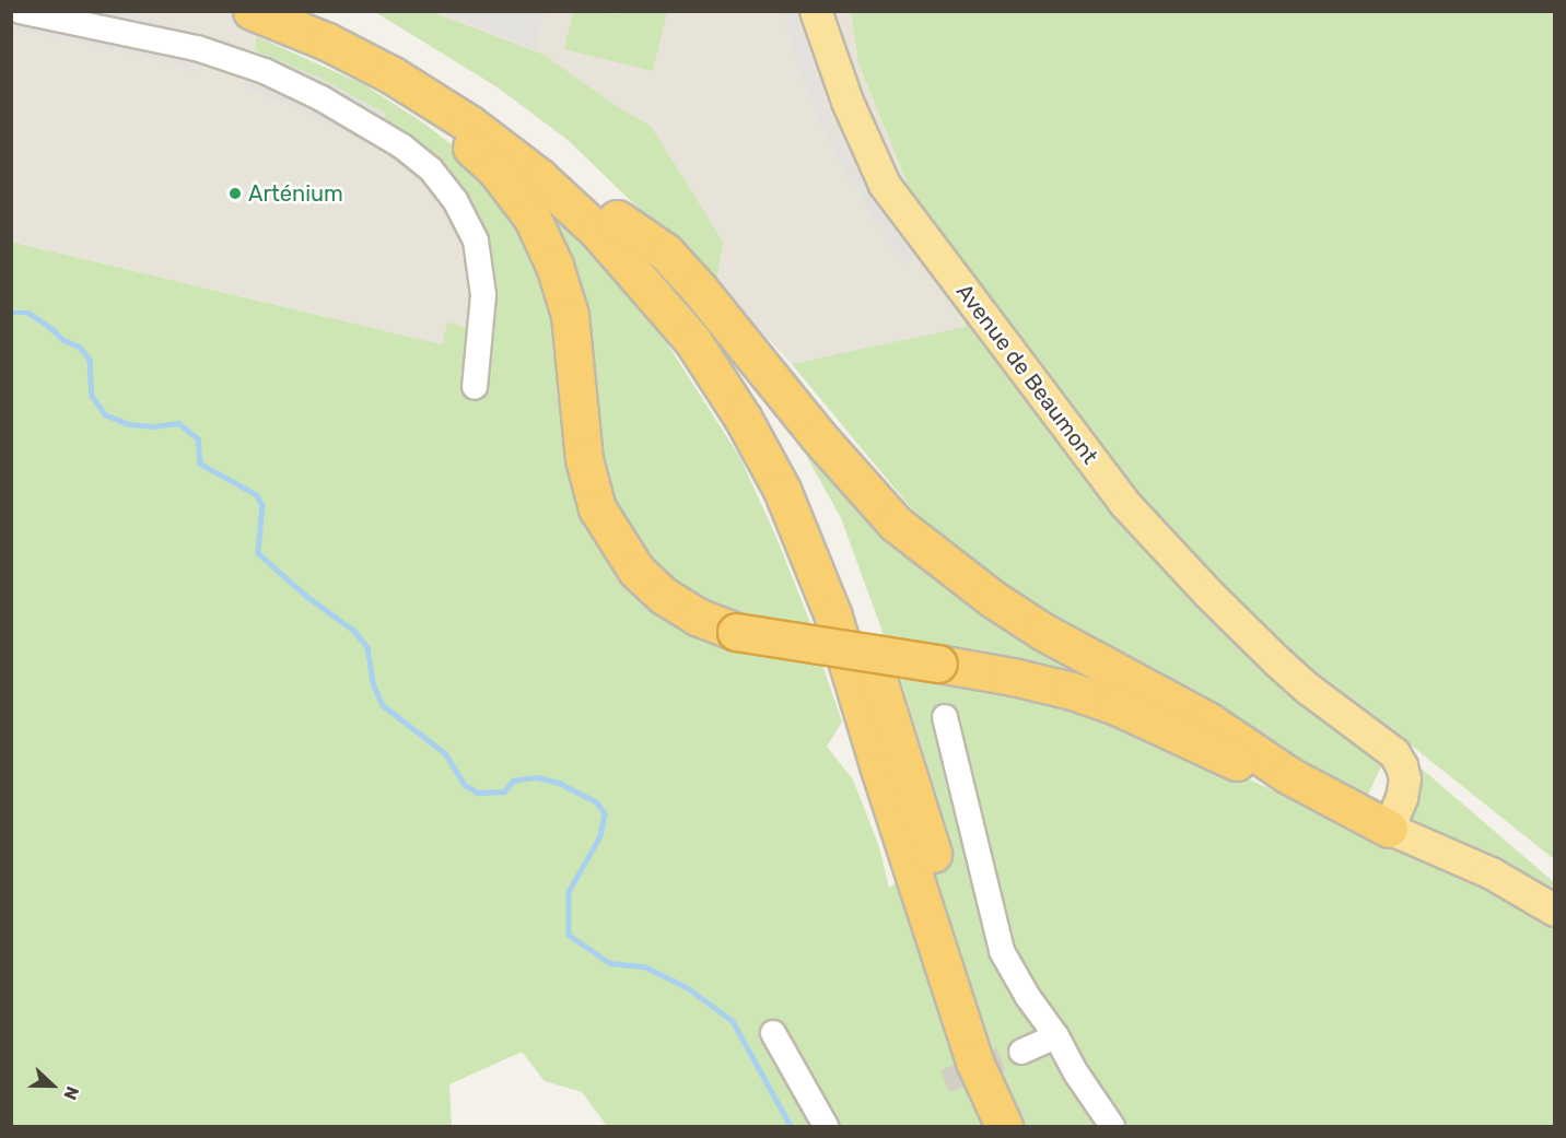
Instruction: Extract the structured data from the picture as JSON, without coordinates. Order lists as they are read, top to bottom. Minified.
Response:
{"streets":{"main road":["Avenue de Beaumont"]},"places":["Arténium"],"north":"right"}
